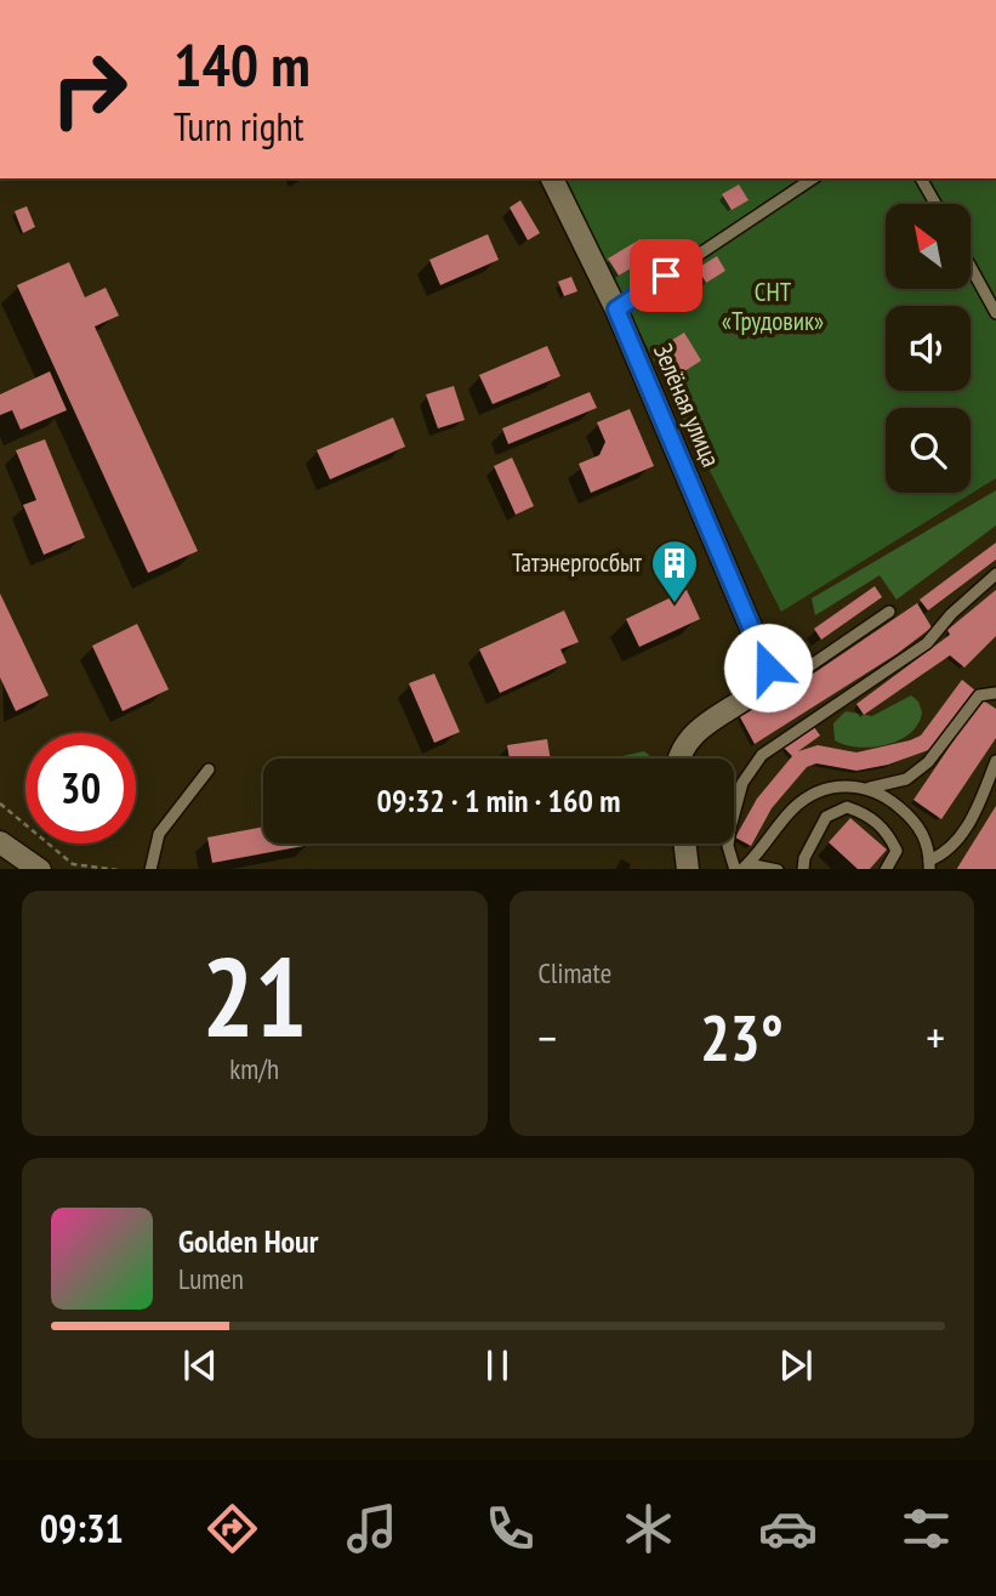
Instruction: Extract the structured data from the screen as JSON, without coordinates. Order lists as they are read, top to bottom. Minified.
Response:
{"streets":{"street":["Зелёная улица"]},"parks":["СНТ «Трудовик»"],"places":{"building":["Татэнергосбыт"]},"north":"top left","page":{"turn":["140 m","Turn right"],"limit":"30","trip":"09:32 · 1 min · 160 m","tile":[["21","km/h"],"Climate"],"heat":["−","23°","+"],"song":["Golden Hour","Lumen"],"tabs":"09:31"}}
